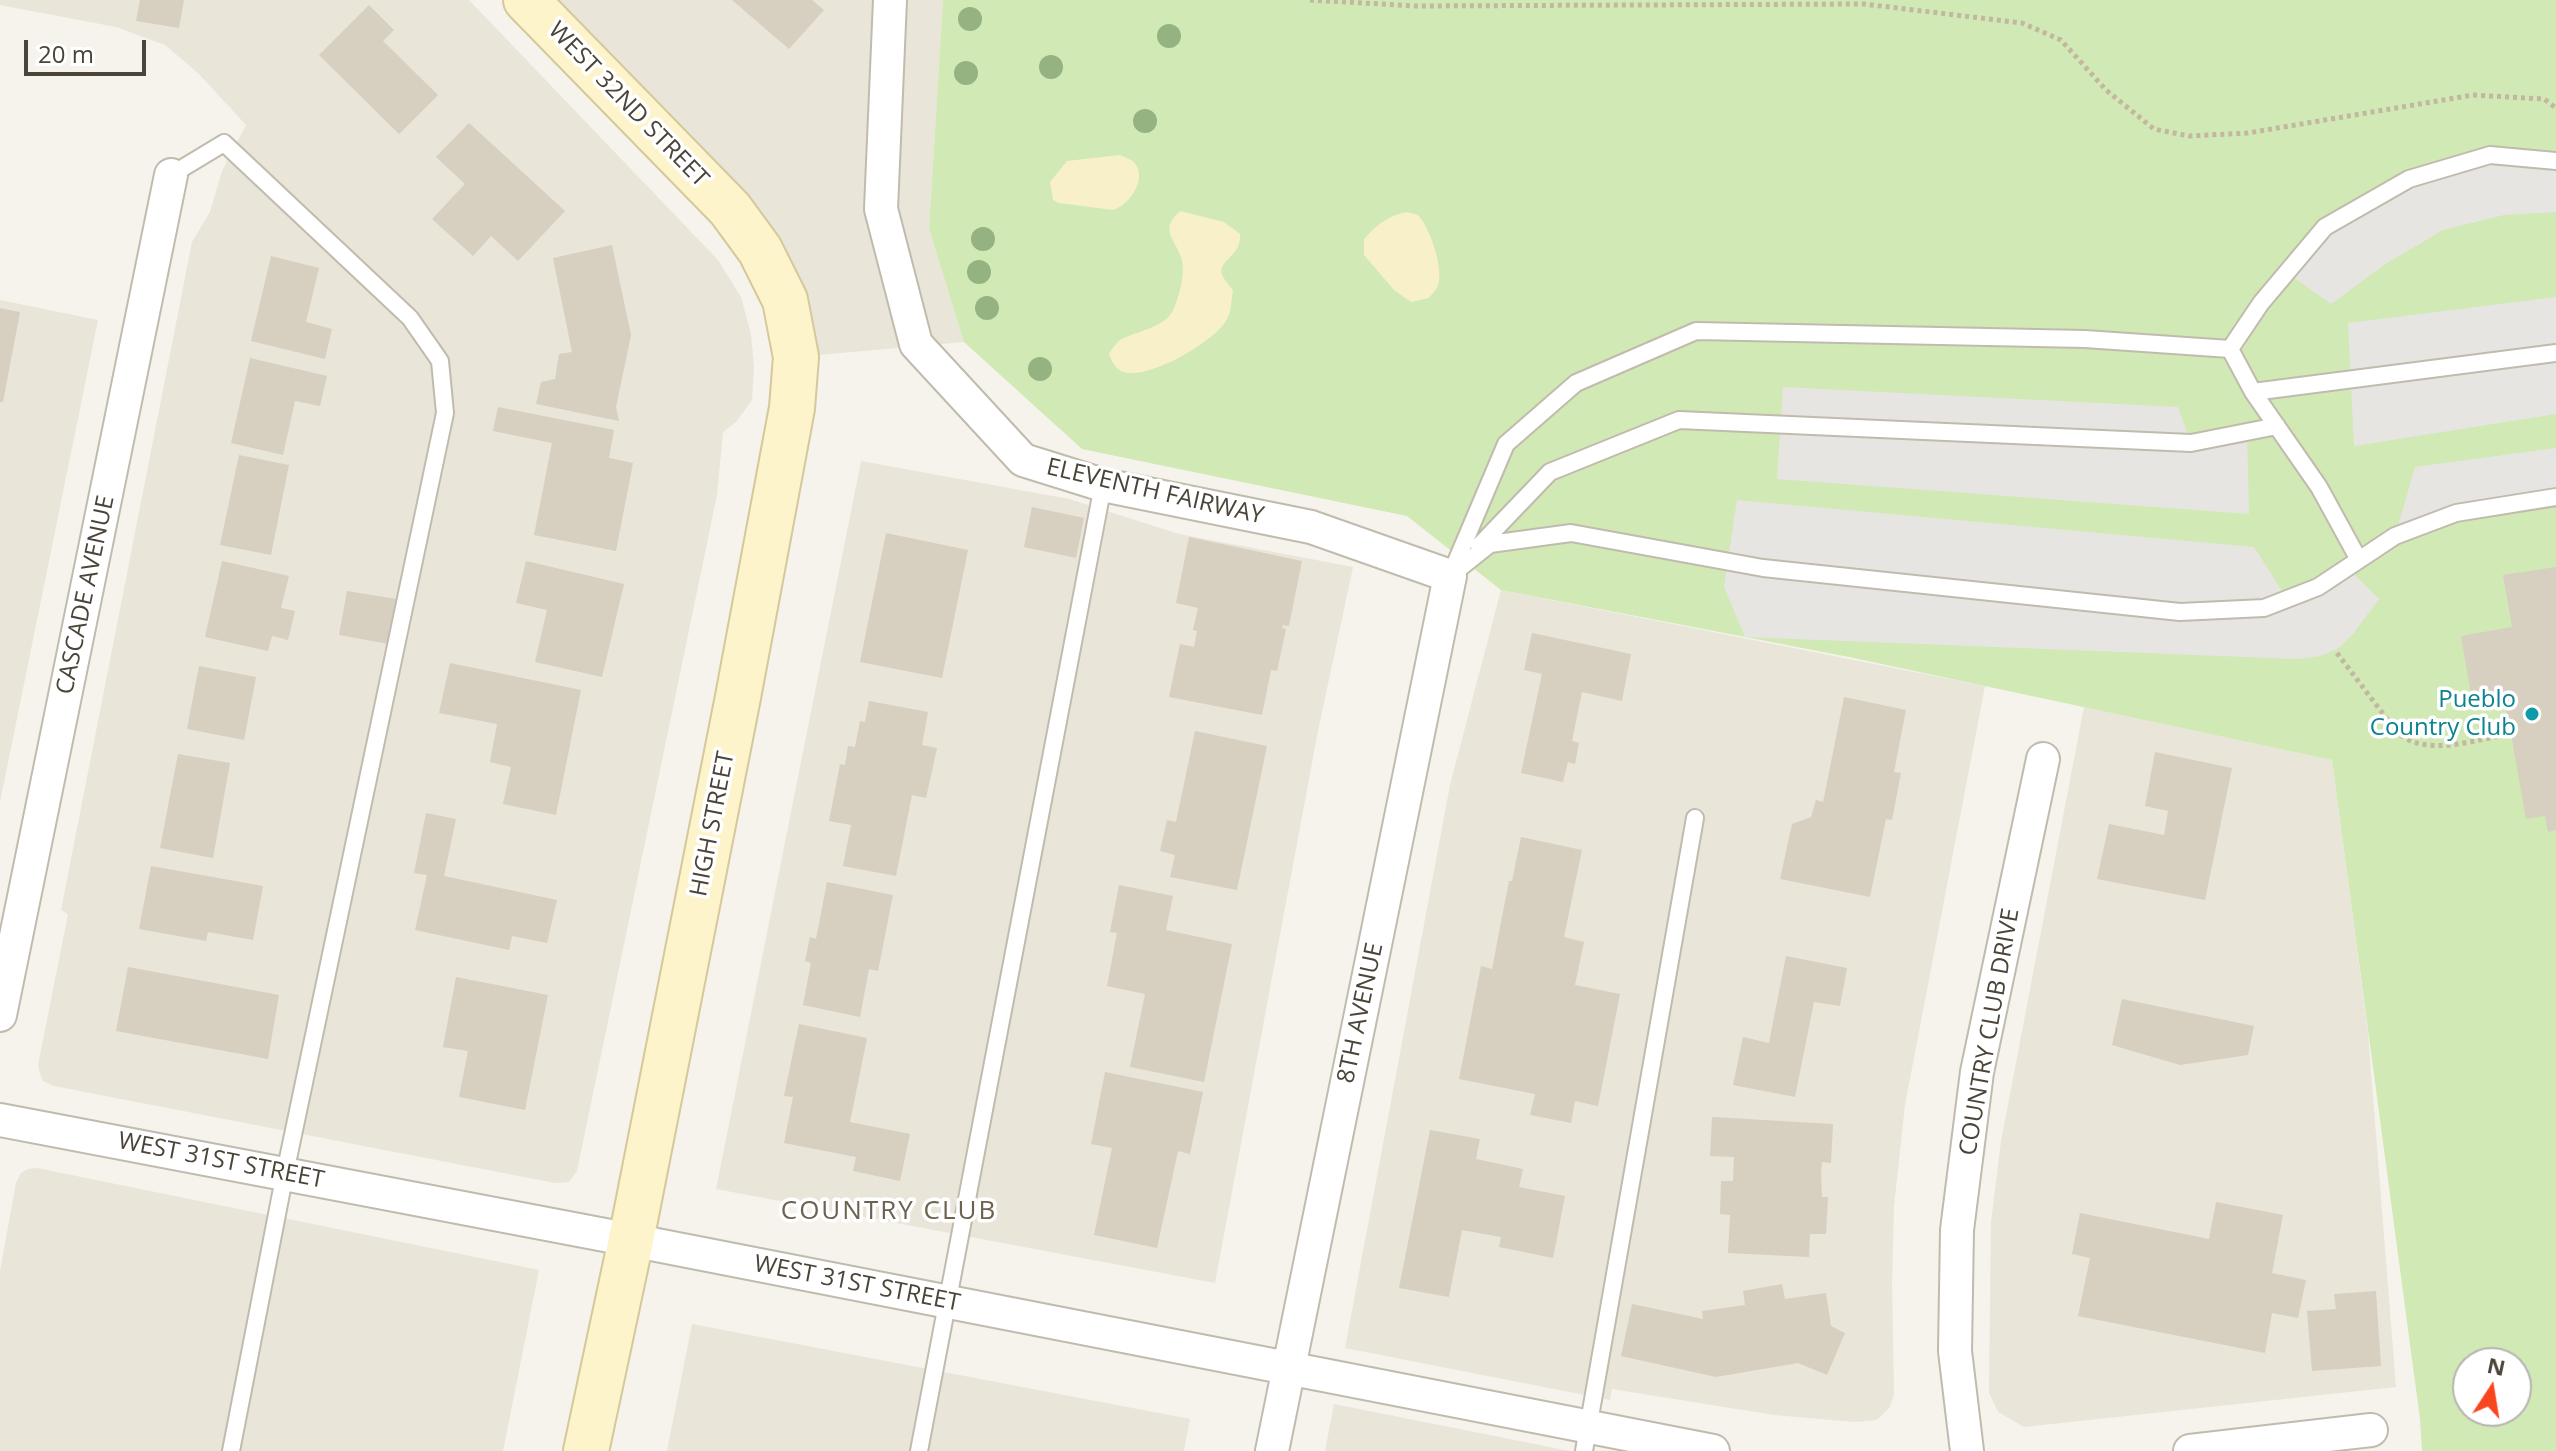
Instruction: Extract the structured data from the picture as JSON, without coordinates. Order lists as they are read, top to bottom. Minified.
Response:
{"streets":{"street":["WEST 32ND STREET","ELEVENTH FAIRWAY","CASCADE AVENUE","HIGH STREET","8TH AVENUE","COUNTRY CLUB DRIVE","WEST 31ST STREET"]},"crossings":[["WEST 32ND STREET","HIGH STREET"],["ELEVENTH FAIRWAY","8TH AVENUE"],["HIGH STREET","WEST 31ST STREET"],["8TH AVENUE","WEST 31ST STREET"]],"districts":["COUNTRY CLUB"],"places":["Pueblo Country Club"],"scale_bar":"20 m","north":"top"}
